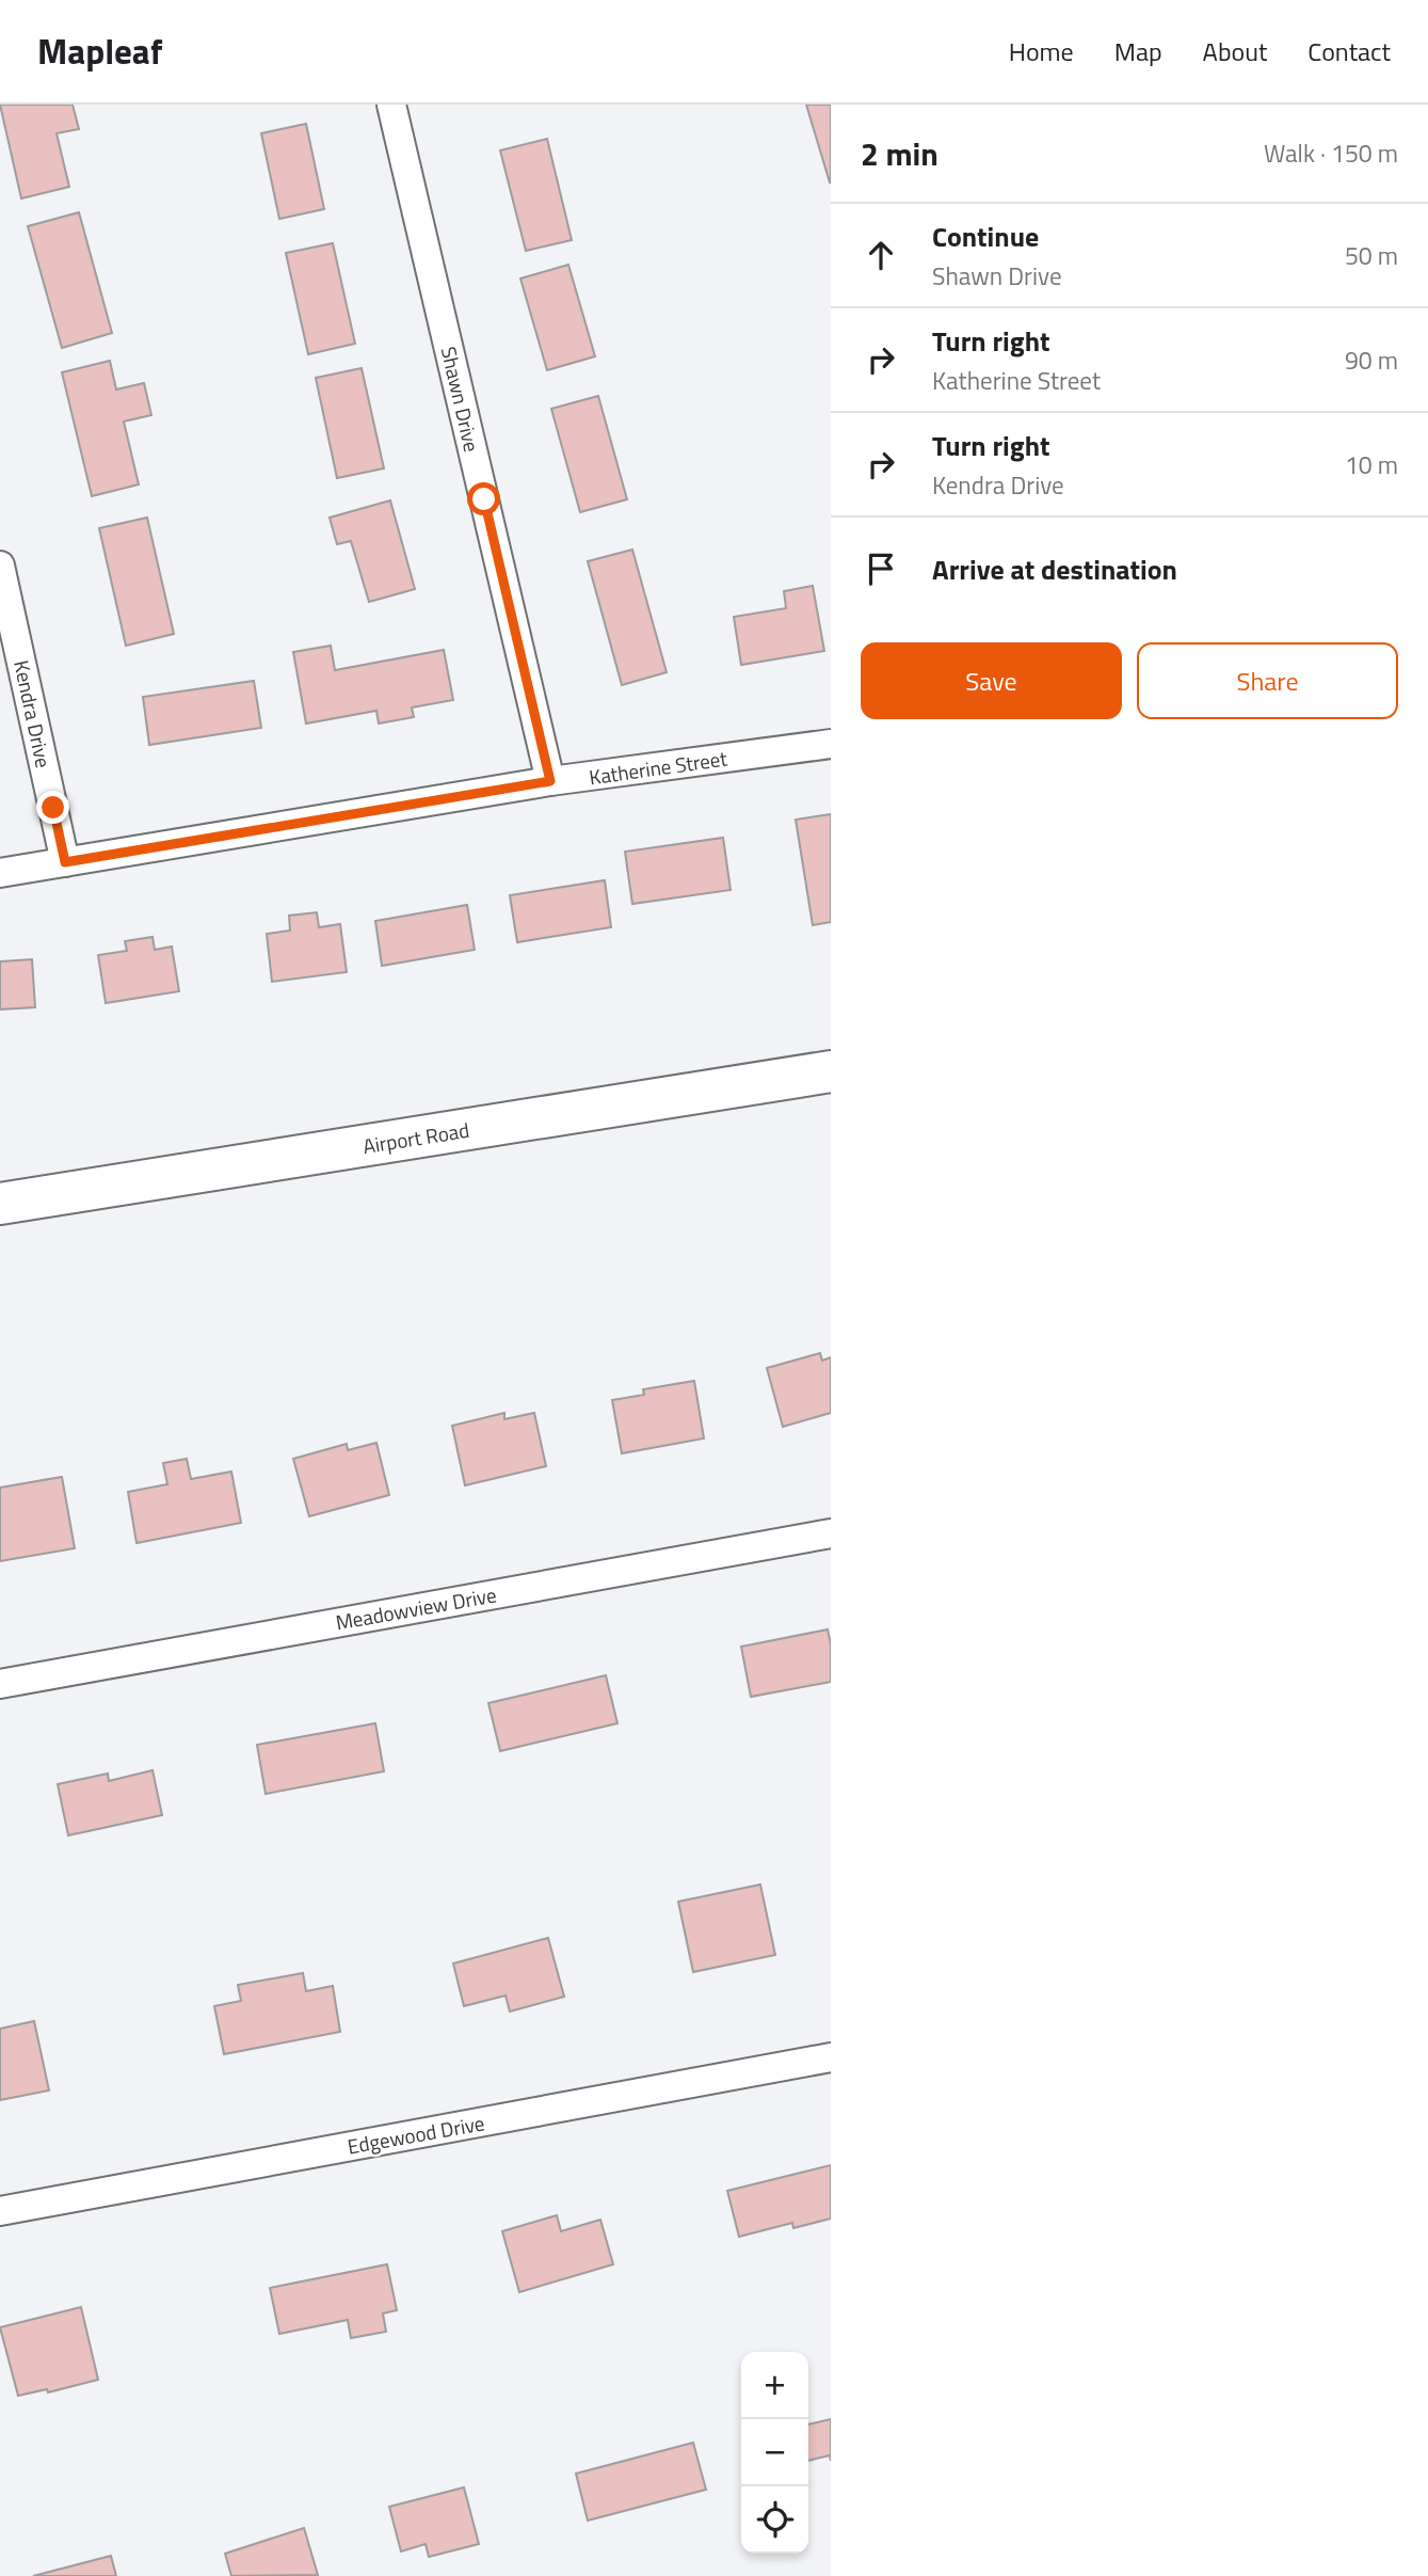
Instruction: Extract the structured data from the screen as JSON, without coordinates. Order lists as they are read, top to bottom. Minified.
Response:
{"streets":{"highway":["Airport Road"],"street":["Shawn Drive","Kendra Drive","Katherine Street","Meadowview Drive","Edgewood Drive"]},"crossings":[["Shawn Drive","Katherine Street"],["Kendra Drive","Katherine Street"]],"page":{"header":"Mapleaf","nav":["Home","Map","About","Contact"],"heading":["2 min","Walk · 150 m"],"list":[["Continue","Shawn Drive","50 m"],["Turn right","Katherine Street","90 m"],["Turn right","Kendra Drive","10 m"],"Arrive at destination"],"buttons":["Save","Share"],"map_buttons":["+","−"]}}
